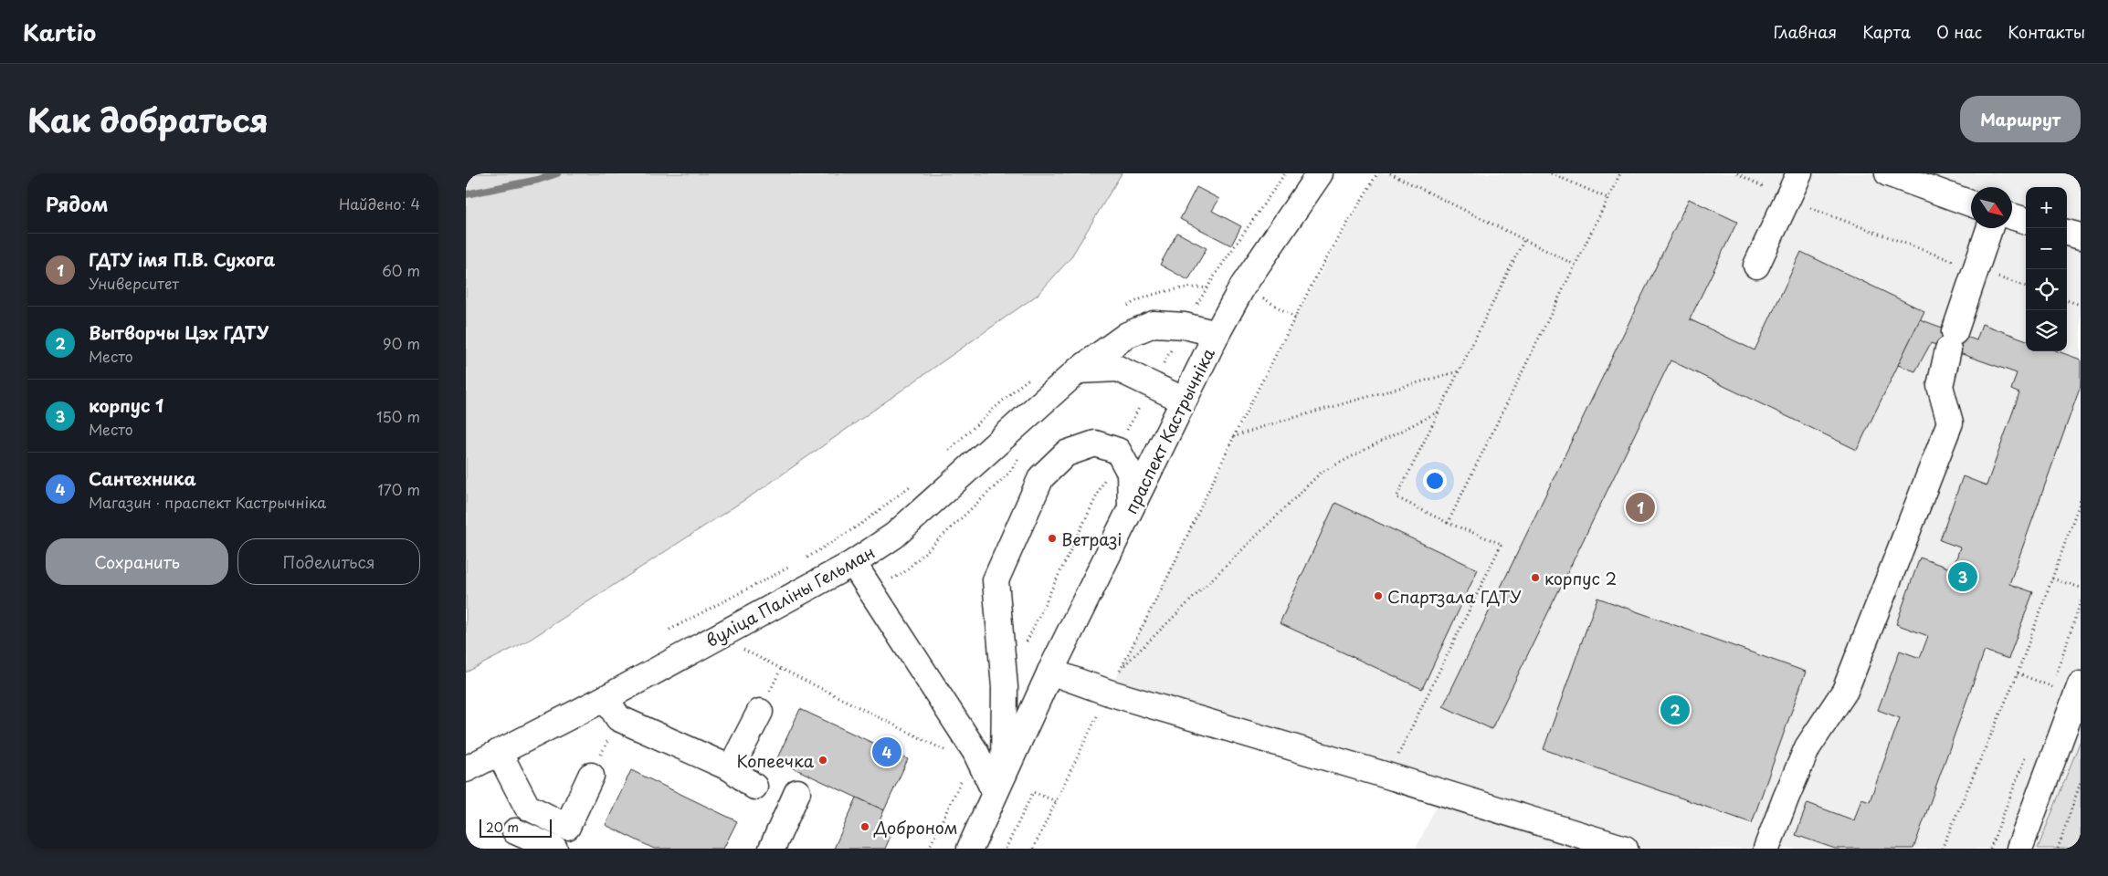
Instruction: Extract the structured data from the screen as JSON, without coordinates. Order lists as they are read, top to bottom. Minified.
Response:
{"streets":{"street":["праспект Кастрычніка","вуліца Паліны Гельман"]},"crossings":[["праспект Кастрычніка","вуліца Паліны Гельман"]],"places":["Ветразі","корпус 2","Спартзала ГДТУ","Копеечка","Доброном"],"scale_bar":"20 m","north":"bottom right","page":{"header":"Kartio","nav":["Главная","Карта","О нас","Контакты"],"title":"Как добраться","buttons":["Маршрут",["Сохранить","Поделиться"]],"heading":["Рядом","Найдено: 4"],"map_buttons":["+","−"],"list":[{"mark":"1","name":"ГДТУ імя П.В. Сухога","note":"Университет","value":"60 m"},{"mark":"2","name":"Вытворчы Цэх ГДТУ","note":"Место","value":"90 m"},{"mark":"3","name":"корпус 1","note":"Место","value":"150 m"},{"mark":"4","name":"Сантехника","note":"Магазин · праспект Кастрычніка","value":"170 m"}],"pins":["1","3","2","4"],"scale":"20 m"}}
